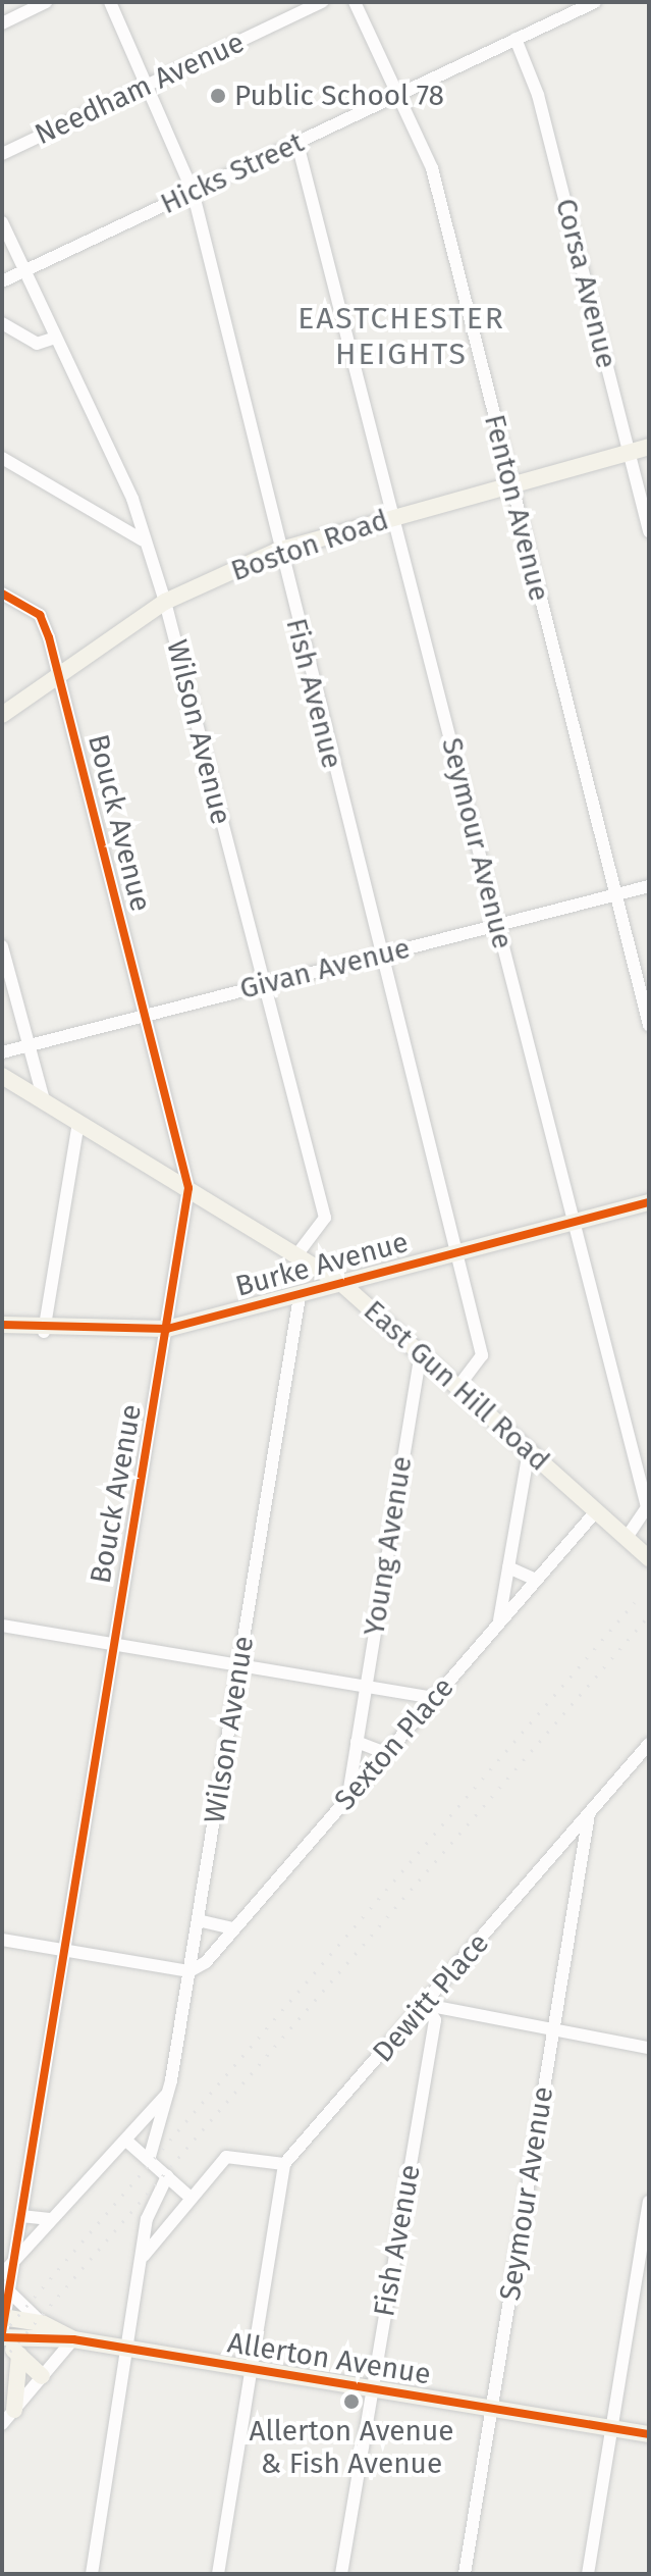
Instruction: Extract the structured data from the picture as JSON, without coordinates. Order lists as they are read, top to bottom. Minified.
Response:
{"streets":{"main road":["Boston Road","Burke Avenue","East Gun Hill Road","Allerton Avenue"],"street":["Needham Avenue","Hicks Street","Corsa Avenue","Fenton Avenue","Fish Avenue","Wilson Avenue","Bouck Avenue","Seymour Avenue","Givan Avenue","Young Avenue","Sexton Place","Dewitt Place"]},"crossings":[["Needham Avenue","Fish Avenue"],["Hicks Street","Corsa Avenue"],["Hicks Street","Fenton Avenue"],["Hicks Street","Fish Avenue"],["Hicks Street","Wilson Avenue"],["Hicks Street","Seymour Avenue"],["Corsa Avenue","Boston Road"],["Fenton Avenue","Boston Road"],["Fenton Avenue","Givan Avenue"],["Boston Road","Fish Avenue"],["Boston Road","Wilson Avenue"],["Boston Road","Bouck Avenue"],["Boston Road","Seymour Avenue"],["Fish Avenue","Givan Avenue"],["Fish Avenue","Burke Avenue"],["Fish Avenue","East Gun Hill Road"],["Fish Avenue","Dewitt Place"],["Fish Avenue","Allerton Avenue"],["Wilson Avenue","Givan Avenue"],["Wilson Avenue","Burke Avenue"],["Wilson Avenue","East Gun Hill Road"],["Wilson Avenue","Sexton Place"],["Bouck Avenue","Givan Avenue"],["Bouck Avenue","Burke Avenue"],["Bouck Avenue","East Gun Hill Road"],["Bouck Avenue","Allerton Avenue"],["Seymour Avenue","Givan Avenue"],["Seymour Avenue","Burke Avenue"],["Seymour Avenue","East Gun Hill Road"],["Seymour Avenue","Dewitt Place"],["Seymour Avenue","Allerton Avenue"],["Burke Avenue","East Gun Hill Road"],["East Gun Hill Road","Young Avenue"],["East Gun Hill Road","Sexton Place"],["Young Avenue","Sexton Place"]],"districts":["EASTCHESTER HEIGHTS"],"places":["Public School 78","Allerton Avenue & Fish Avenue"]}
